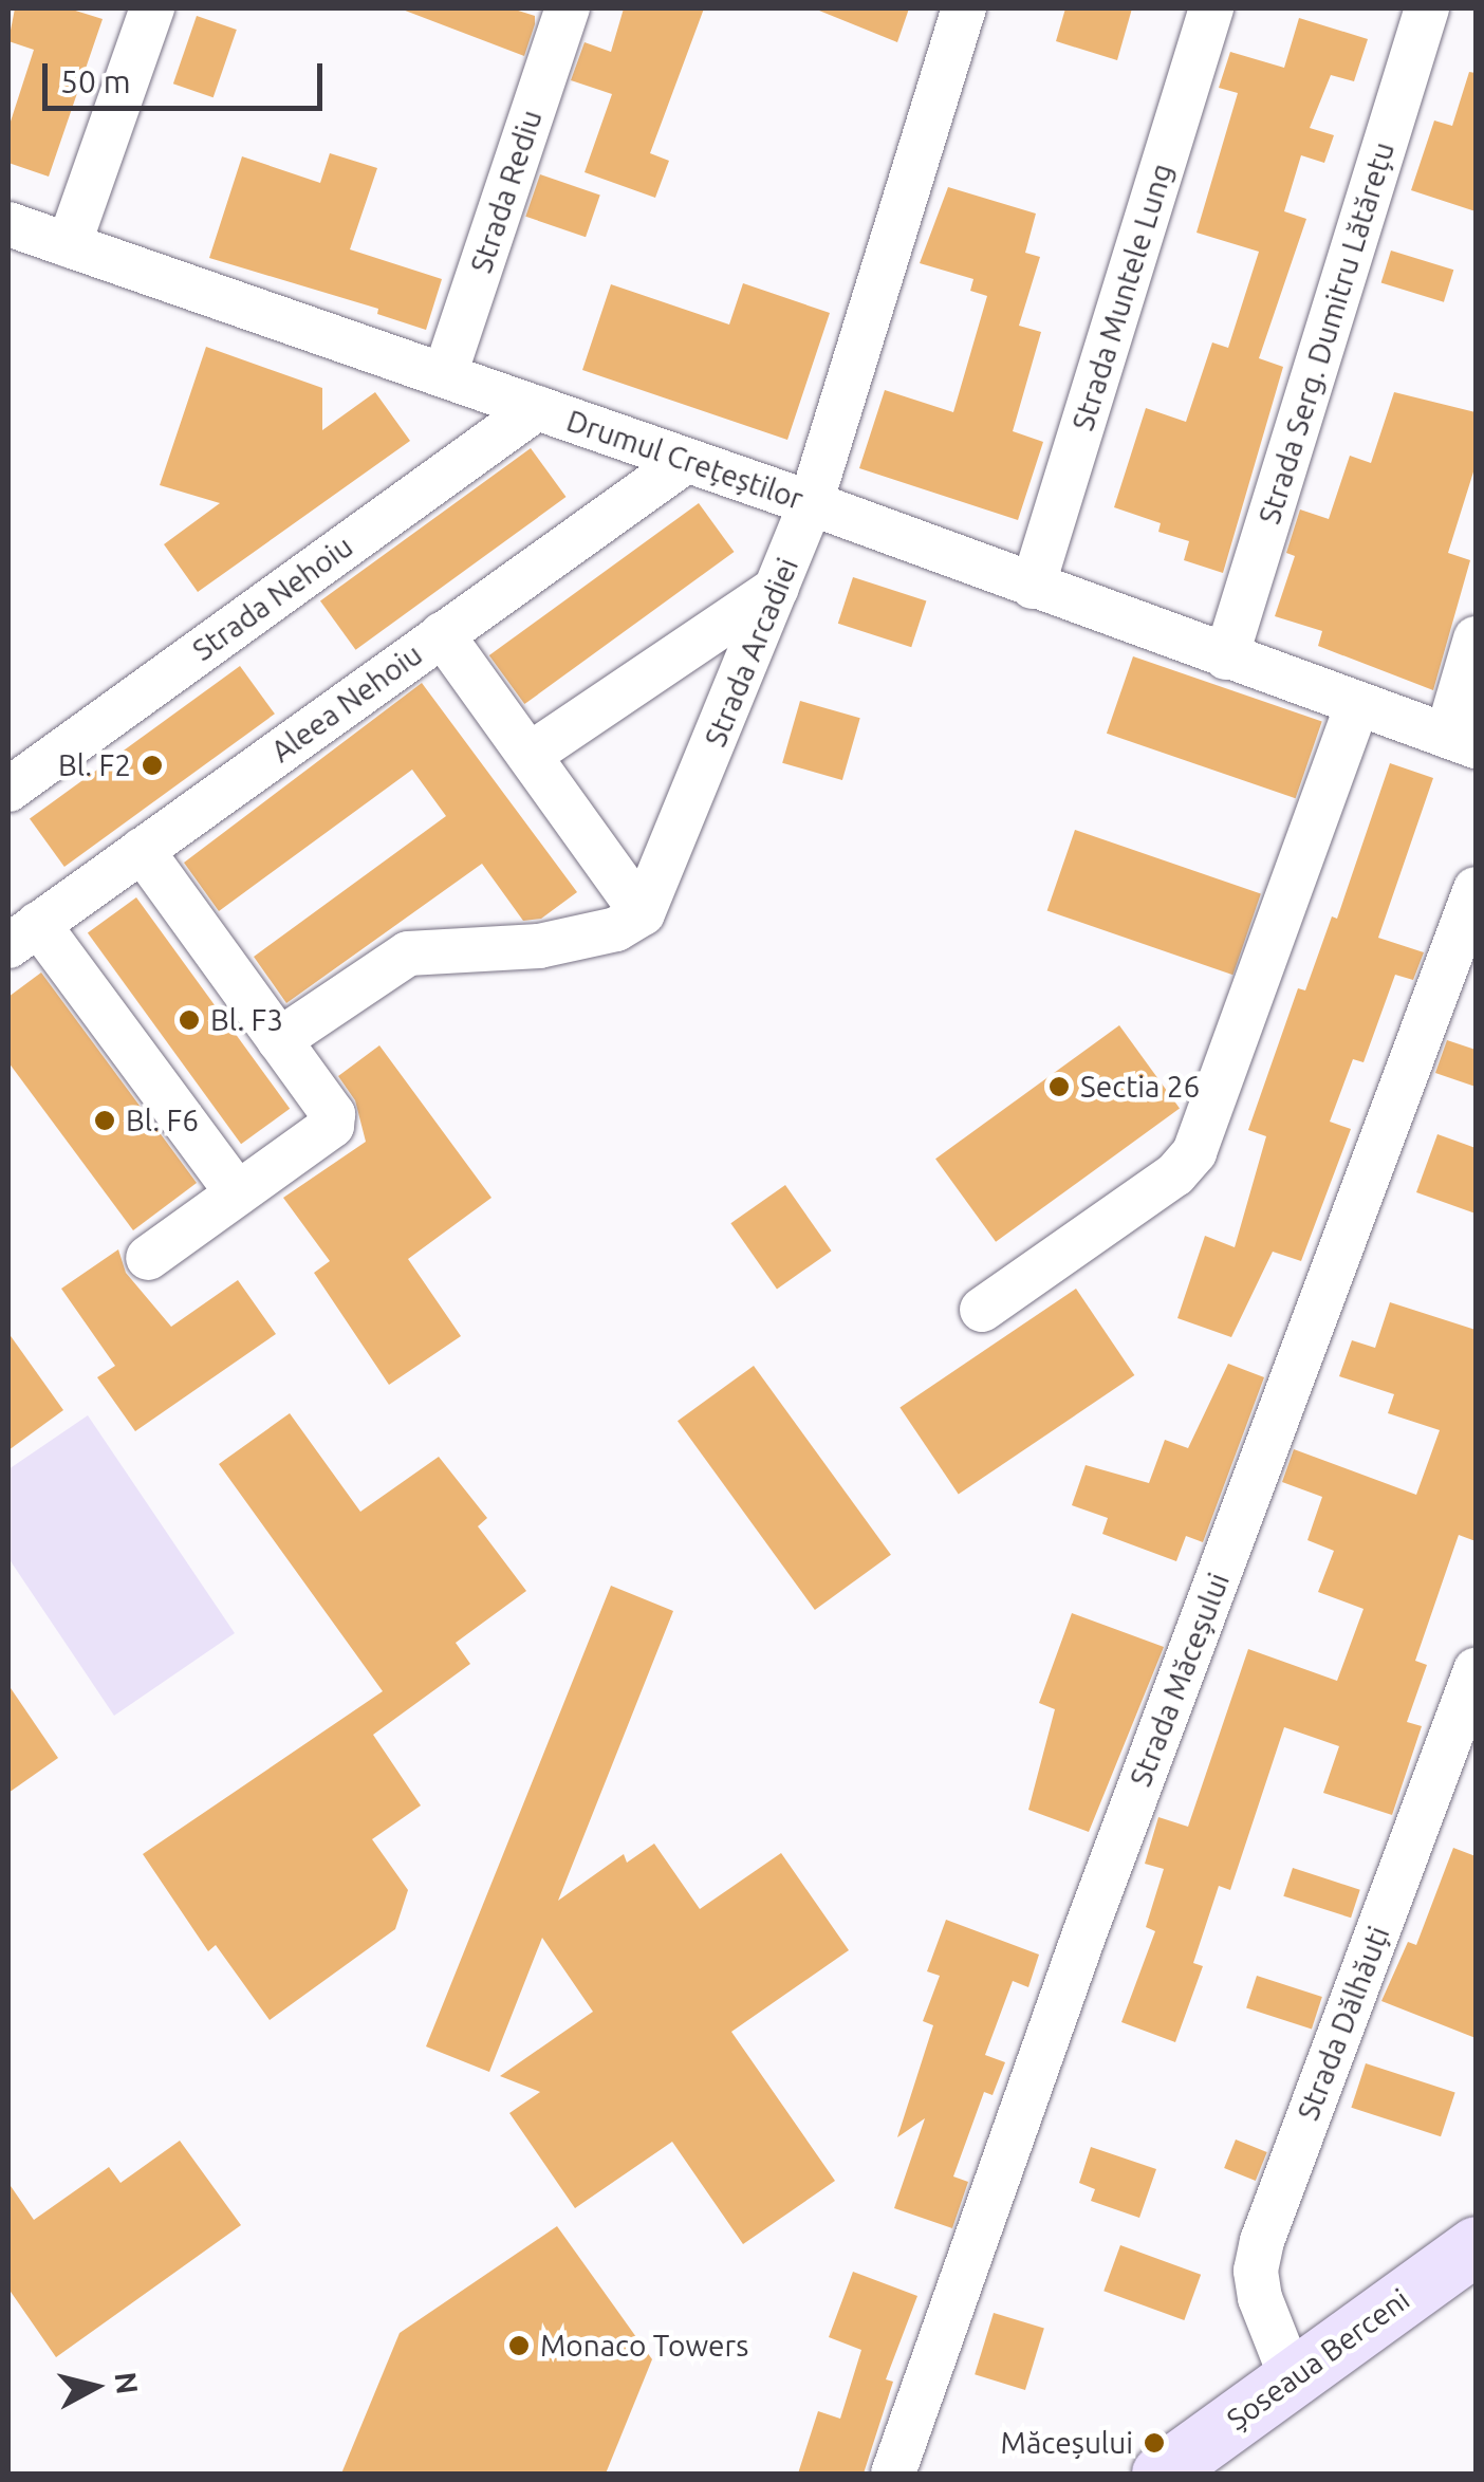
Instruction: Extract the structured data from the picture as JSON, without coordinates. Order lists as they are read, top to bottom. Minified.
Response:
{"streets":{"main road":["Șoseaua Berceni"],"street":["Strada Rediu","Strada Muntele Lung","Strada Serg. Dumitru Lătărețu","Drumul Crețeștilor","Strada Nehoiu","Strada Arcadiei","Aleea Nehoiu","Strada Măceșului","Strada Dălhăuți"]},"crossings":[["Strada Rediu","Drumul Crețeștilor"],["Strada Muntele Lung","Drumul Crețeștilor"],["Strada Serg. Dumitru Lătărețu","Drumul Crețeștilor"],["Drumul Crețeștilor","Strada Nehoiu"],["Drumul Crețeștilor","Strada Arcadiei"],["Drumul Crețeștilor","Aleea Nehoiu"],["Strada Dălhăuți","Șoseaua Berceni"]],"places":["Bl. F2","Bl. F3","Sectia 26","Bl. F6","Monaco Towers","Măceșului"],"scale_bar":"50 m","north":"right"}
